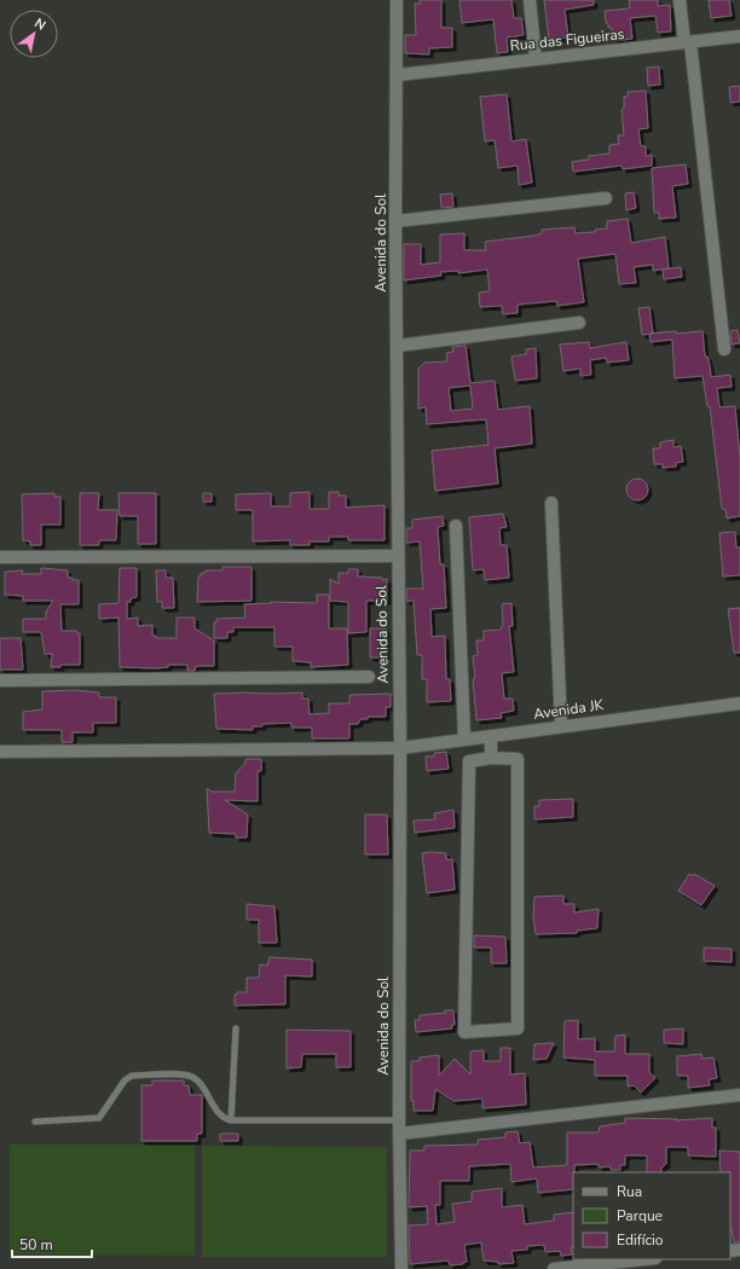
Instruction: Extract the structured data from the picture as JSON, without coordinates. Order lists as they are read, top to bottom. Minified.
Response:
{"streets":{"street":["Rua das Figueiras","Avenida do Sol","Avenida JK"]},"crossings":[["Rua das Figueiras","Avenida do Sol"],["Avenida do Sol","Avenida JK"]],"legend":["Rua","Parque","Edifício"],"scale_bar":"50 m","north":"top right"}
